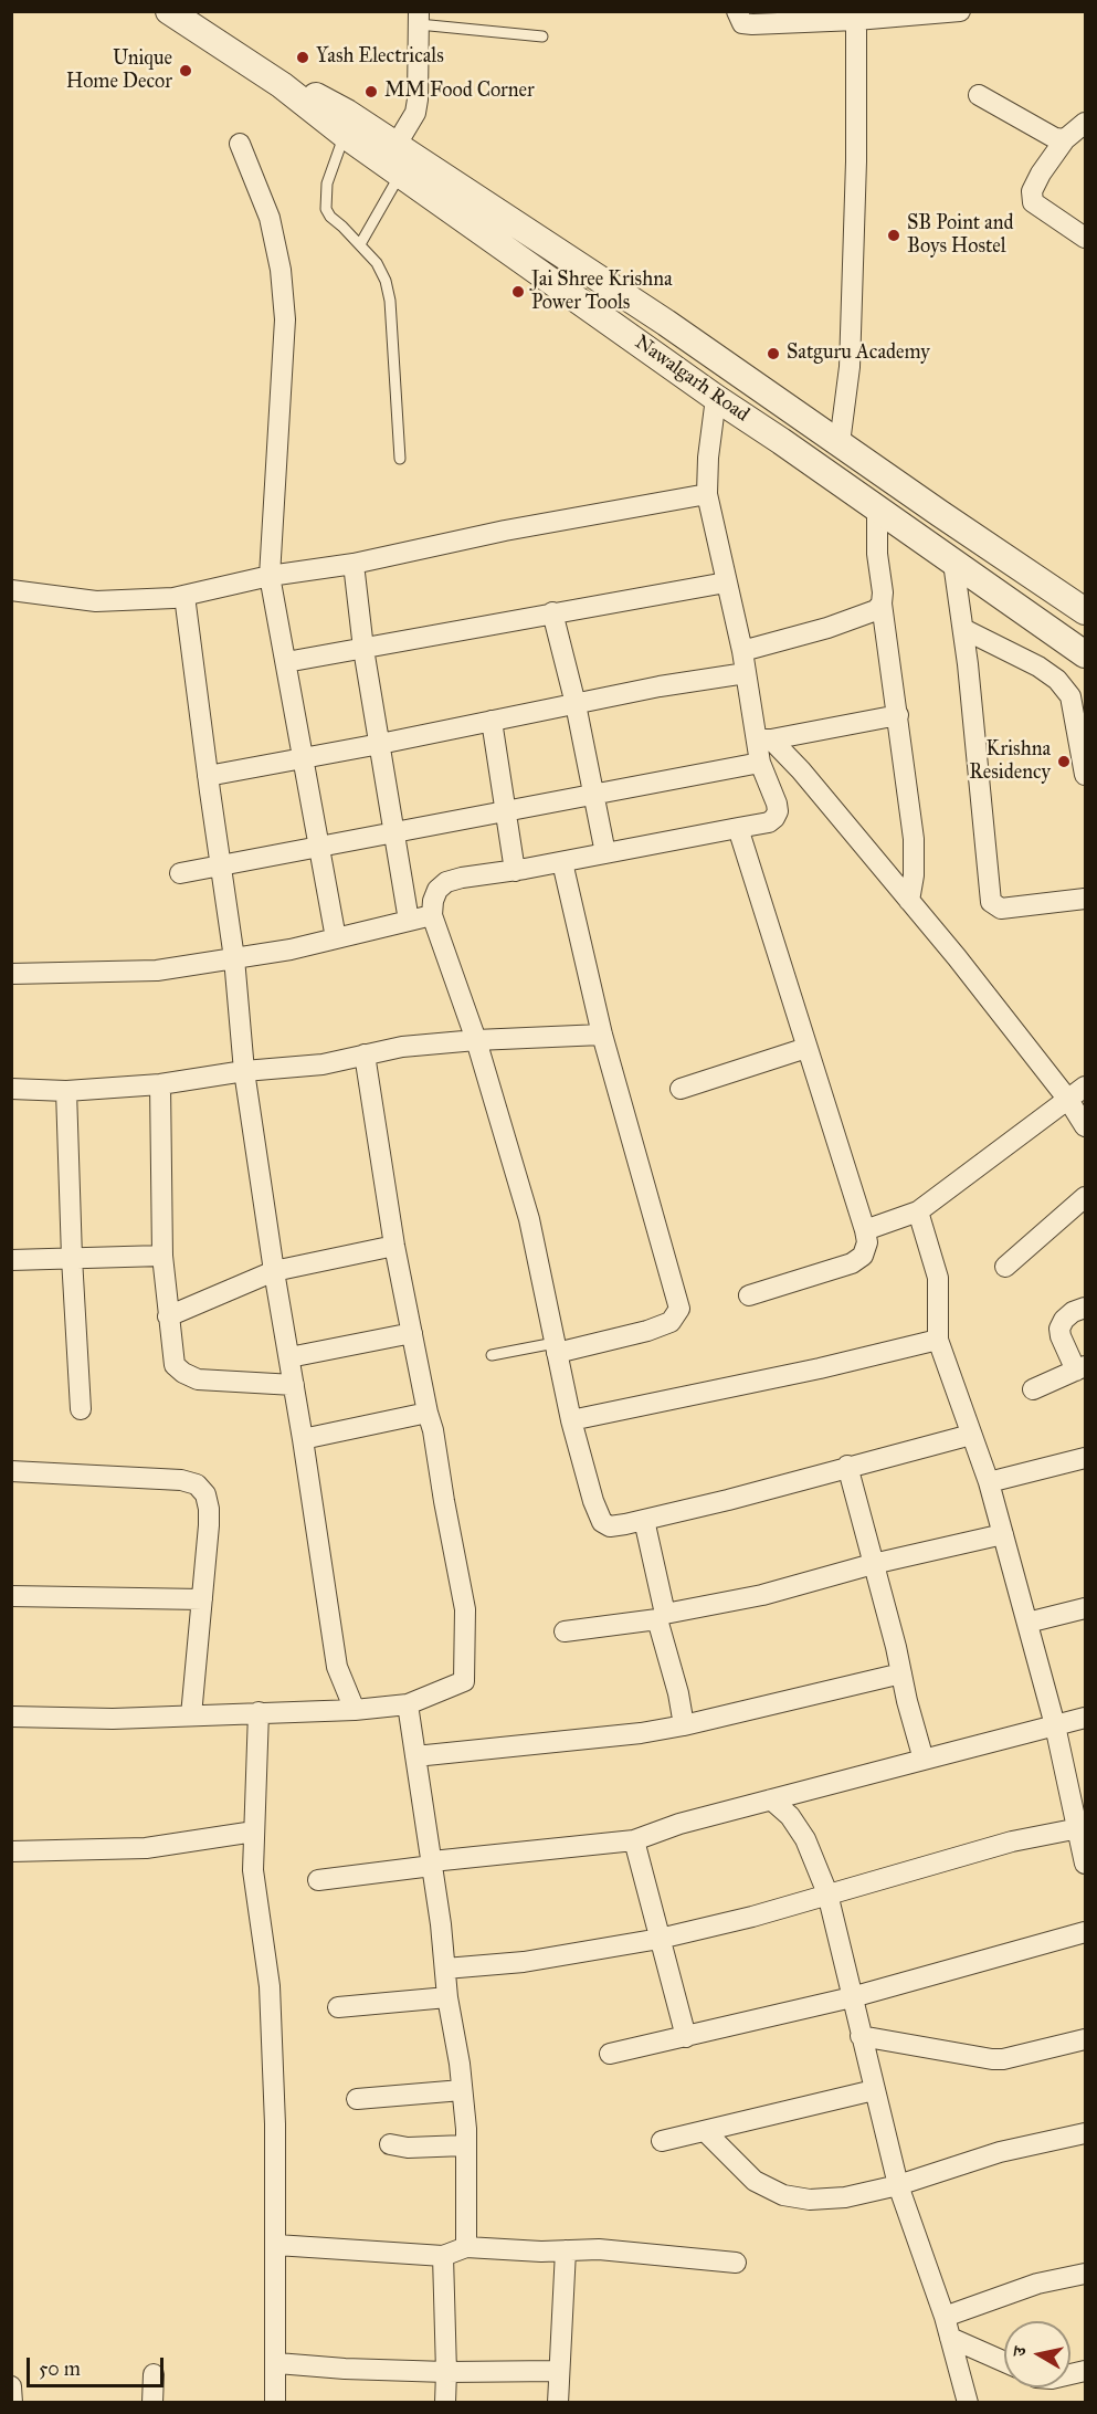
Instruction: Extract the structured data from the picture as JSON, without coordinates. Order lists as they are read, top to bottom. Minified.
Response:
{"streets":{"street":["Nawalgarh Road"]},"places":["Yash Electricals","Unique Home Decor","MM Food Corner","SB Point and Boys Hostel","Jai Shree Krishna Power Tools","Satguru Academy","Krishna Residency"],"scale_bar":"50 m","north":"left"}
